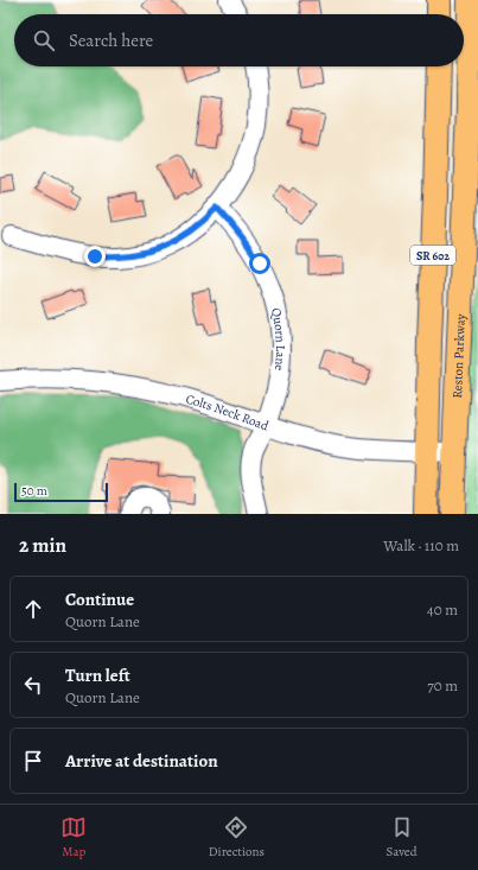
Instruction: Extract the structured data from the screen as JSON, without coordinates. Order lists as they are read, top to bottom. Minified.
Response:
{"streets":{"main road":["SR 602","Reston Parkway"],"street":["Quorn Lane","Colts Neck Road"]},"crossings":[["SR 602","Colts Neck Road"],["Quorn Lane","Colts Neck Road"],["Reston Parkway","Colts Neck Road"]],"scale_bar":"50 m","page":{"search":"Search here","scale":"50 m","heading":["2 min","Walk · 110 m"],"list":[["Continue","Quorn Lane","40 m"],["Turn left","Quorn Lane","70 m"],"Arrive at destination"],"nav":["Map","Directions","Saved"]}}
